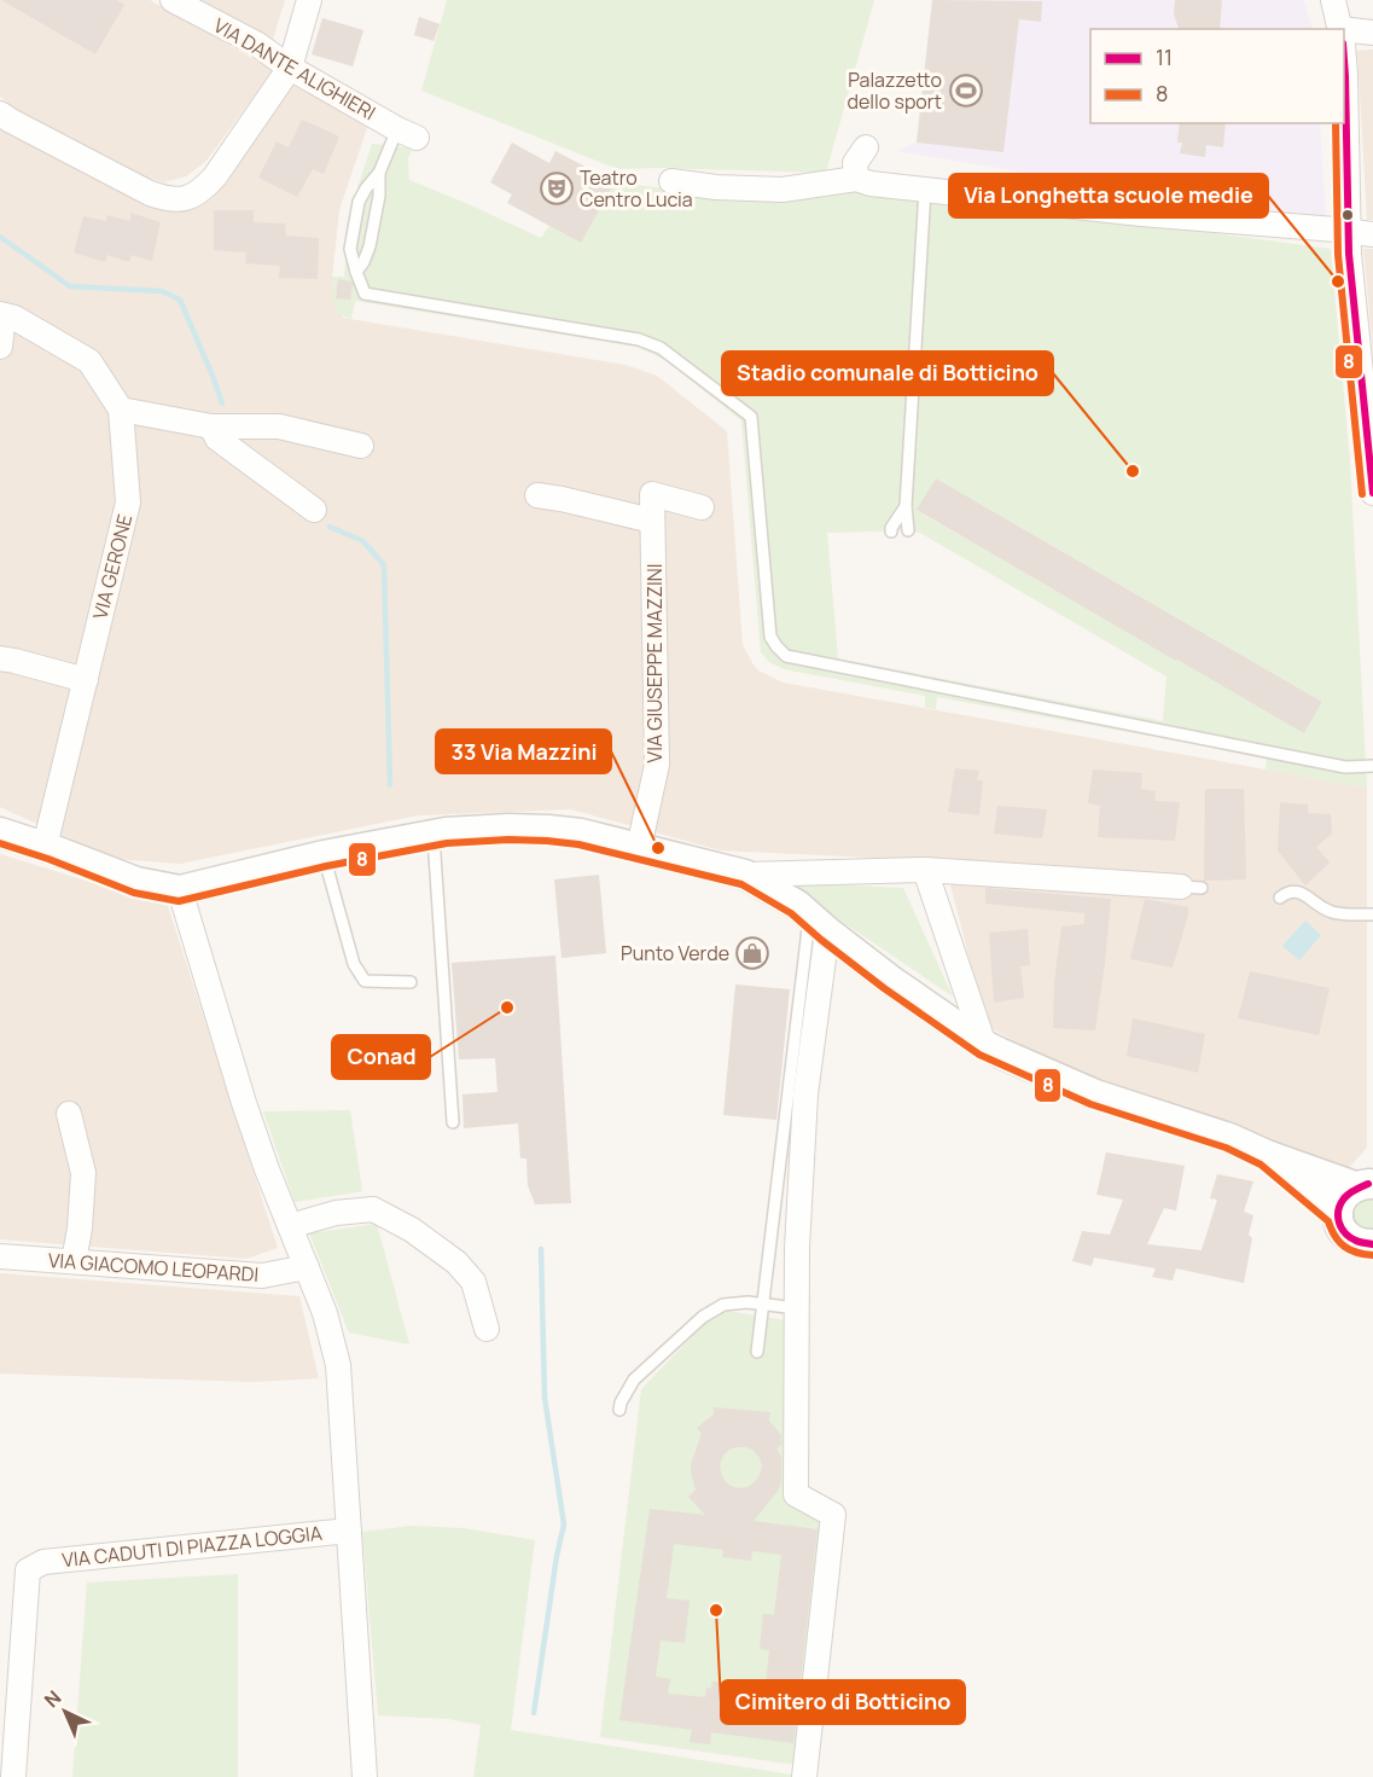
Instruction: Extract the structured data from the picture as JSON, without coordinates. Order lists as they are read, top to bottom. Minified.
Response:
{"streets":{"street":["VIA DANTE ALIGHIERI","VIA GERONE","VIA GIUSEPPE MAZZINI","VIA GIACOMO LEOPARDI","VIA CADUTI DI PIAZZA LOGGIA"]},"crossings":[["VIA GIACOMO LEOPARDI","VIA CADUTI DI PIAZZA LOGGIA"]],"places":{"sports":["Palazzetto dello sport"],"theatre":["Teatro Centro Lucia"],"other":["Via Longhetta scuole medie","Stadio comunale di Botticino","33 Via Mazzini","Conad","Cimitero di Botticino"],"shop":["Punto Verde"]},"lines":["transit line 11","transit line 8"],"legend":["11","8"],"north":"top left"}
